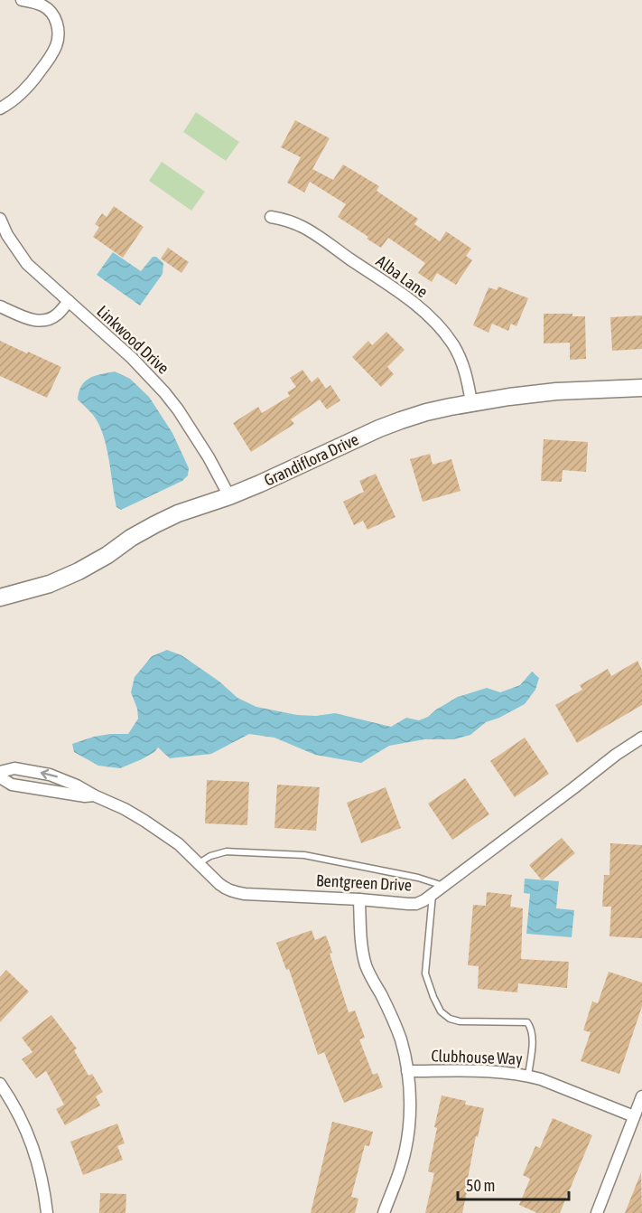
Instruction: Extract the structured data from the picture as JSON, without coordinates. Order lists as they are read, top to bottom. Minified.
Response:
{"streets":{"street":["Alba Lane","Linkwood Drive","Grandiflora Drive","Bentgreen Drive","Clubhouse Way"]},"crossings":[["Alba Lane","Grandiflora Drive"],["Linkwood Drive","Grandiflora Drive"]],"scale_bar":"50 m"}
